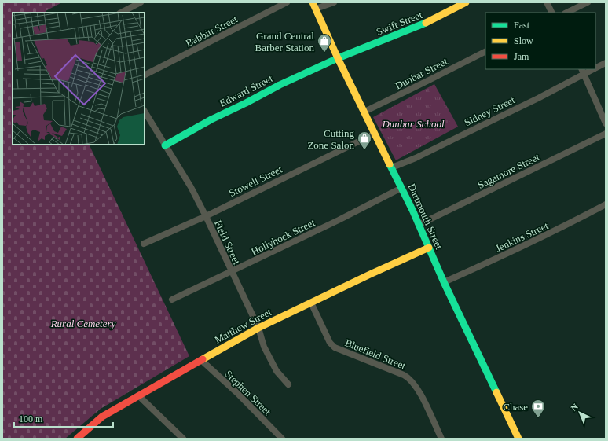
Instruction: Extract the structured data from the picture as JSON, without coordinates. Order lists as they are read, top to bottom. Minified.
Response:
{"streets":{"street":["Swift Street","Babbitt Street","Dunbar Street","Edward Street","Sidney Street","Sagamore Street","Stowell Street","Dartmouth Street","Hollyhock Street","Jenkins Street","Field Street","Matthew Street","Bluefield Street","Stephen Street"]},"crossings":[["Swift Street","Edward Street"],["Swift Street","Dartmouth Street"],["Dunbar Street","Dartmouth Street"],["Edward Street","Dartmouth Street"],["Edward Street","Field Street"],["Sidney Street","Dartmouth Street"],["Sagamore Street","Dartmouth Street"],["Stowell Street","Dartmouth Street"],["Stowell Street","Field Street"],["Dartmouth Street","Hollyhock Street"],["Dartmouth Street","Jenkins Street"],["Dartmouth Street","Matthew Street"],["Hollyhock Street","Field Street"],["Field Street","Matthew Street"],["Matthew Street","Bluefield Street"],["Matthew Street","Stephen Street"]],"parks":["Dunbar School","Rural Cemetery"],"places":{"shop":["Grand Central Barber Station","Cutting Zone Salon"],"bank":["Chase"]},"legend":["Fast","Slow","Jam"],"scale_bar":"100 m","north":"top left"}
